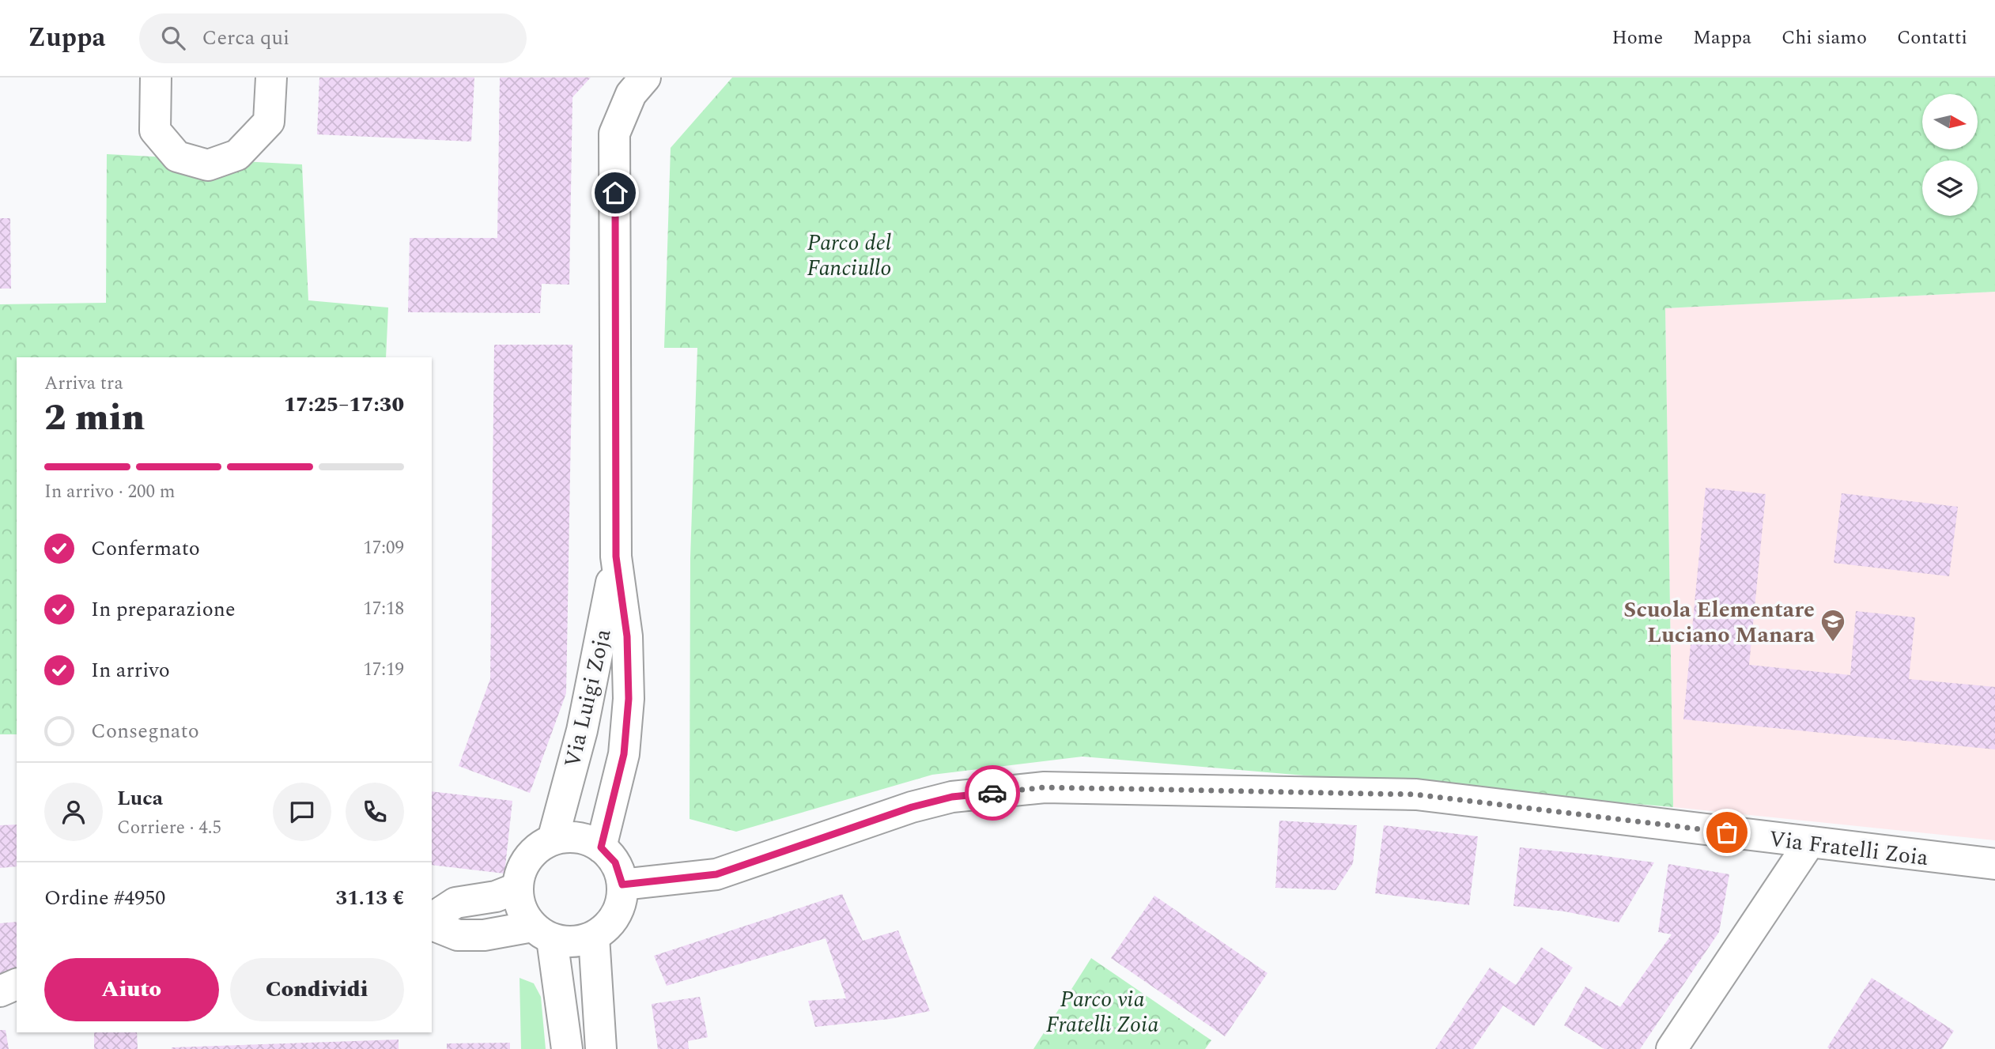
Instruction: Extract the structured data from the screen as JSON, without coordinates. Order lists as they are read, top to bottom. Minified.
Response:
{"streets":{"street":["Via Luigi Zoja","Via Fratelli Zoia"]},"crossings":[["Via Luigi Zoja","Via Fratelli Zoia"]],"parks":["Parco del Fanciullo","Parco via Fratelli Zoia"],"places":{"school or university":["Scuola Elementare Luciano Manara"]},"north":"right","page":{"header":"Zuppa","search":"Cerca qui","nav":["Home","Mappa","Chi siamo","Contatti"],"heading":["2 min","Arriva tra","17:25–17:30"],"panel":["Luca","Corriere · 4.5","Ordine #4950","31.13 €"],"bar":"In arrivo · 200 m","list":[["Confermato","17:09"],["In preparazione","17:18"],["In arrivo","17:19"],"Consegnato"],"buttons":["Aiuto","Condividi"]}}
